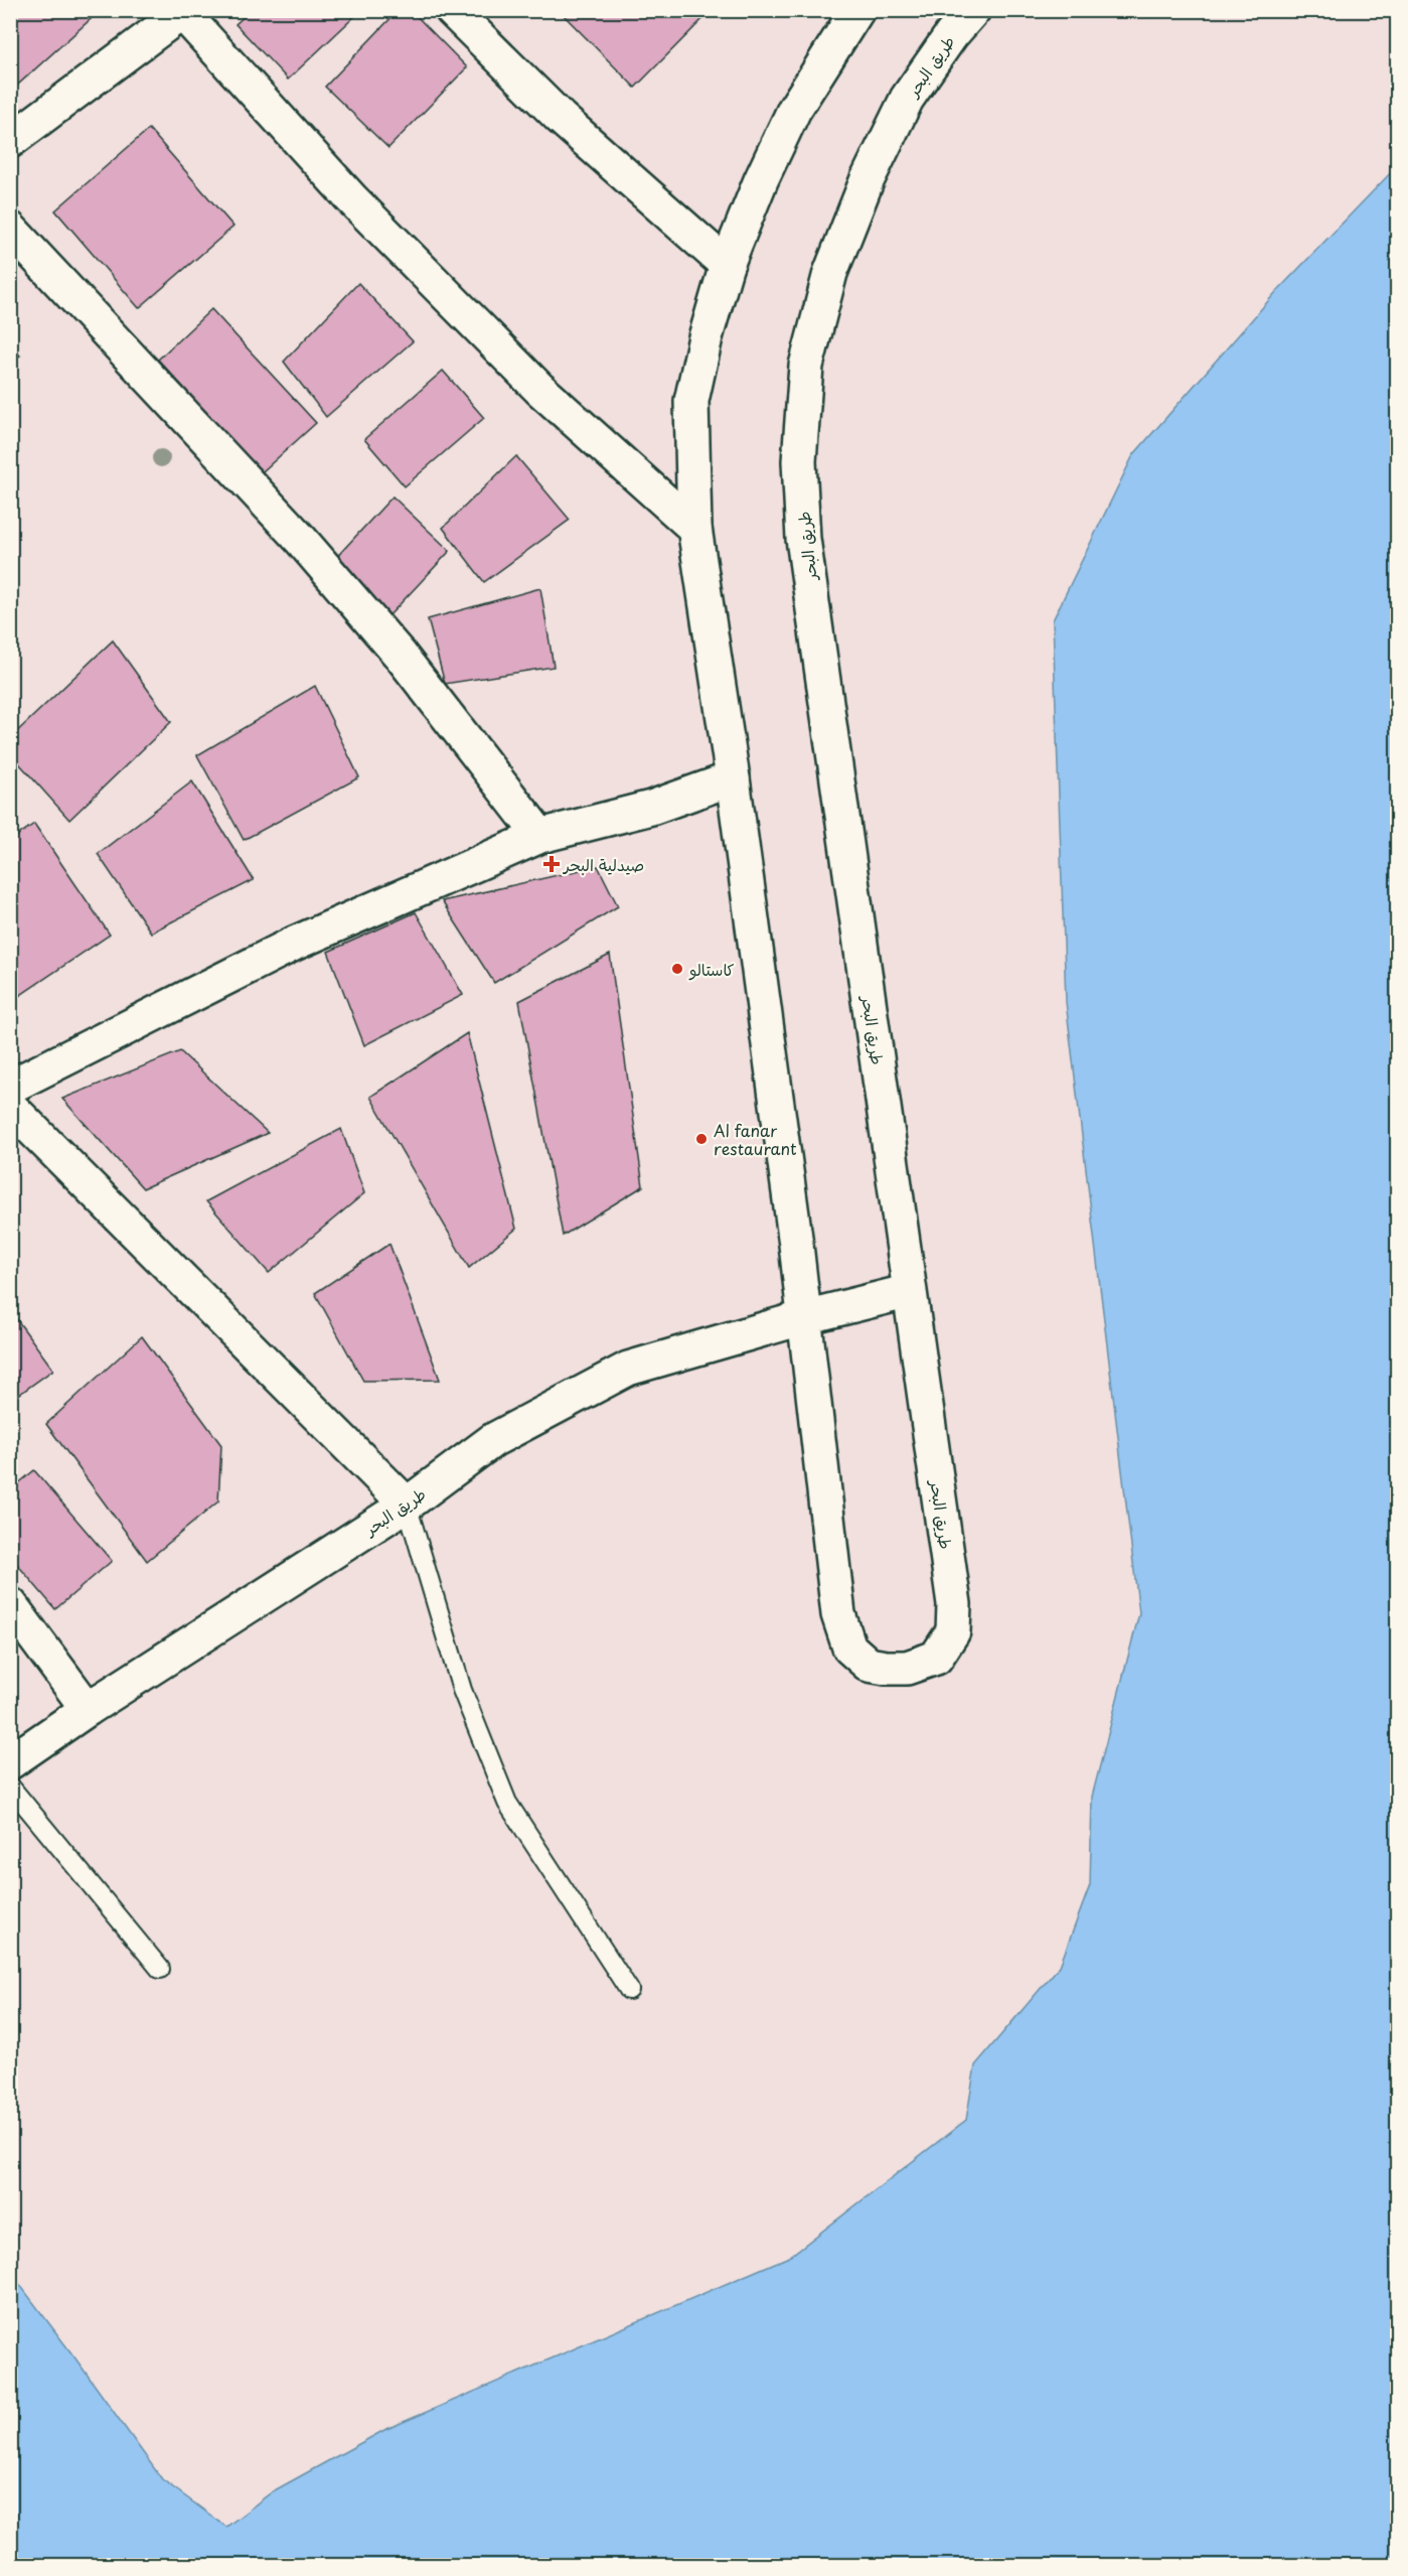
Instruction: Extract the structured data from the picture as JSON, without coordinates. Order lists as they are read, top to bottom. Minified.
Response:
{"streets":{"main road":["طريق البحر"]},"places":{"health":["صيدلية البحر"],"other":["كاستالو","Al fanar restaurant"]}}
